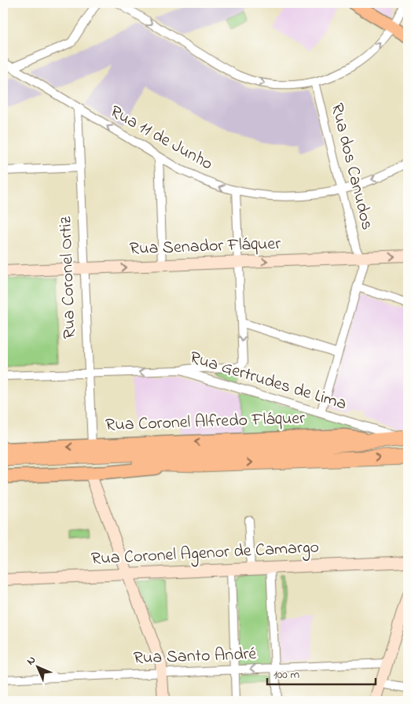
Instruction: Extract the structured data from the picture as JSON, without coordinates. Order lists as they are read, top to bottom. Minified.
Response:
{"streets":{"highway":["Rua Coronel Alfredo Fláquer"],"street":["Rua 11 de Junho","Rua dos Canudos","Rua Senador Fláquer","Rua Coronel Ortiz","Rua Gertrudes de Lima","Rua Coronel Agenor de Camargo","Rua Santo André"]},"crossings":[["Rua 11 de Junho","Rua dos Canudos"],["Rua 11 de Junho","Rua Coronel Ortiz"],["Rua dos Canudos","Rua Senador Fláquer"],["Rua Senador Fláquer","Rua Coronel Ortiz"],["Rua Coronel Ortiz","Rua Gertrudes de Lima"],["Rua Coronel Ortiz","Rua Coronel Alfredo Fláquer"],["Rua Gertrudes de Lima","Rua Coronel Alfredo Fláquer"]],"one_way":["Rua 11 de Junho"],"scale_bar":"100 m","north":"top left"}
